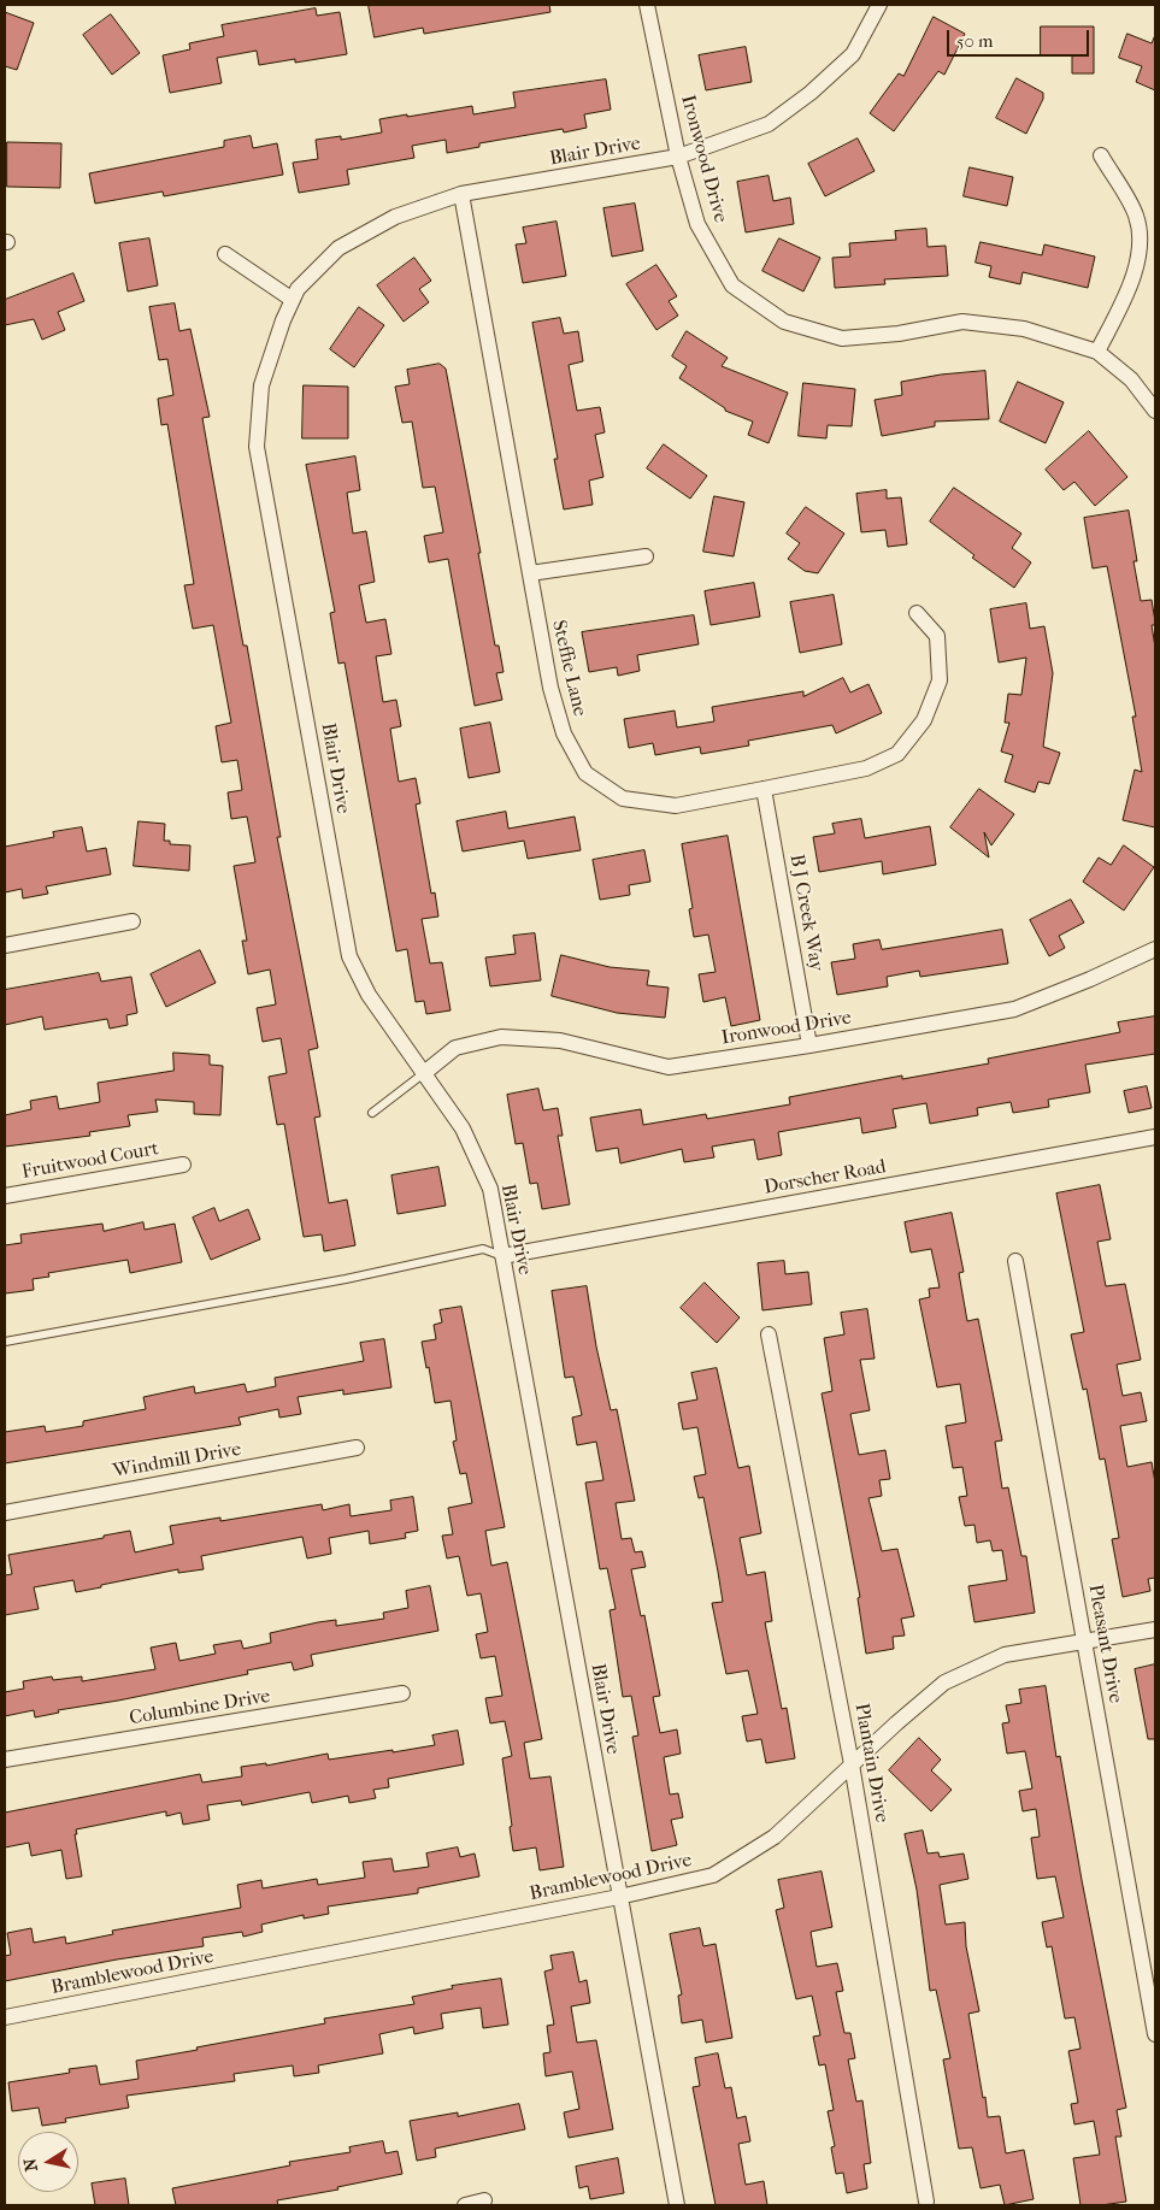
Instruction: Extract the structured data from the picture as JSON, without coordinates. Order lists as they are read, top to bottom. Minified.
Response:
{"streets":{"street":["Blair Drive","Ironwood Drive","Steffie Lane","B J Creek Way","Fruitwood Court","Dorscher Road","Windmill Drive","Pleasant Drive","Columbine Drive","Plantain Drive","Bramblewood Drive"]},"crossings":[["Blair Drive","Ironwood Drive"],["Blair Drive","Steffie Lane"],["Blair Drive","Dorscher Road"],["Blair Drive","Bramblewood Drive"],["Ironwood Drive","B J Creek Way"],["Steffie Lane","B J Creek Way"],["Pleasant Drive","Bramblewood Drive"],["Plantain Drive","Bramblewood Drive"]],"scale_bar":"50 m","north":"left"}
